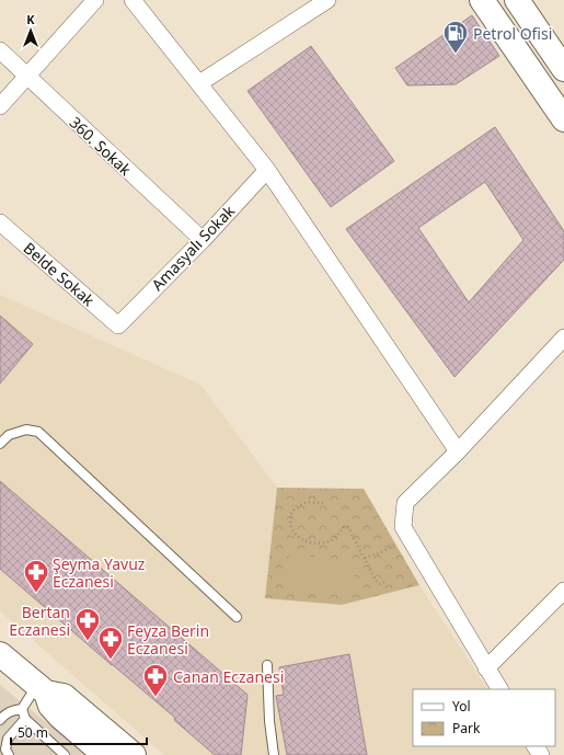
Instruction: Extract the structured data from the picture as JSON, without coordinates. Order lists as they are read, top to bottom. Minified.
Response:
{"streets":{"street":["360. Sokak","Amasyalı Sokak","Belde Sokak"]},"crossings":[["360. Sokak","Amasyalı Sokak"],["Amasyalı Sokak","Belde Sokak"]],"places":{"fuel station":["Petrol Ofisi"],"pharmacy":["Şeyma Yavuz Eczanesi","Bertan Eczanesi","Feyza Berin Eczanesi","Canan Eczanesi"]},"legend":["Yol","Park"],"scale_bar":"50 m","north":"top"}
